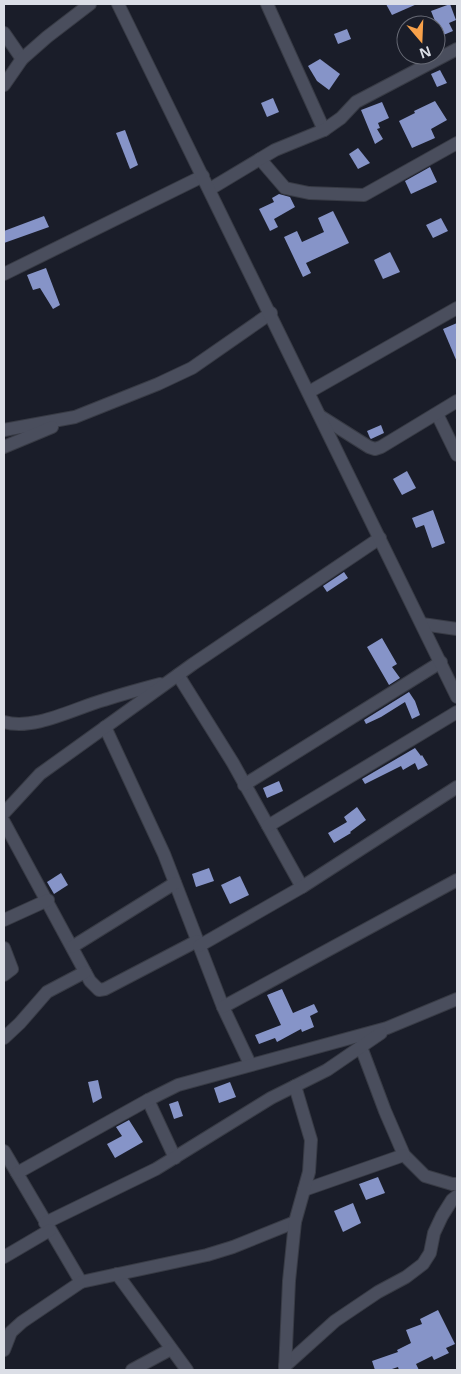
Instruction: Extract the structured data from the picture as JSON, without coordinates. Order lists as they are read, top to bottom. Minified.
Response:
{"north":"bottom"}
